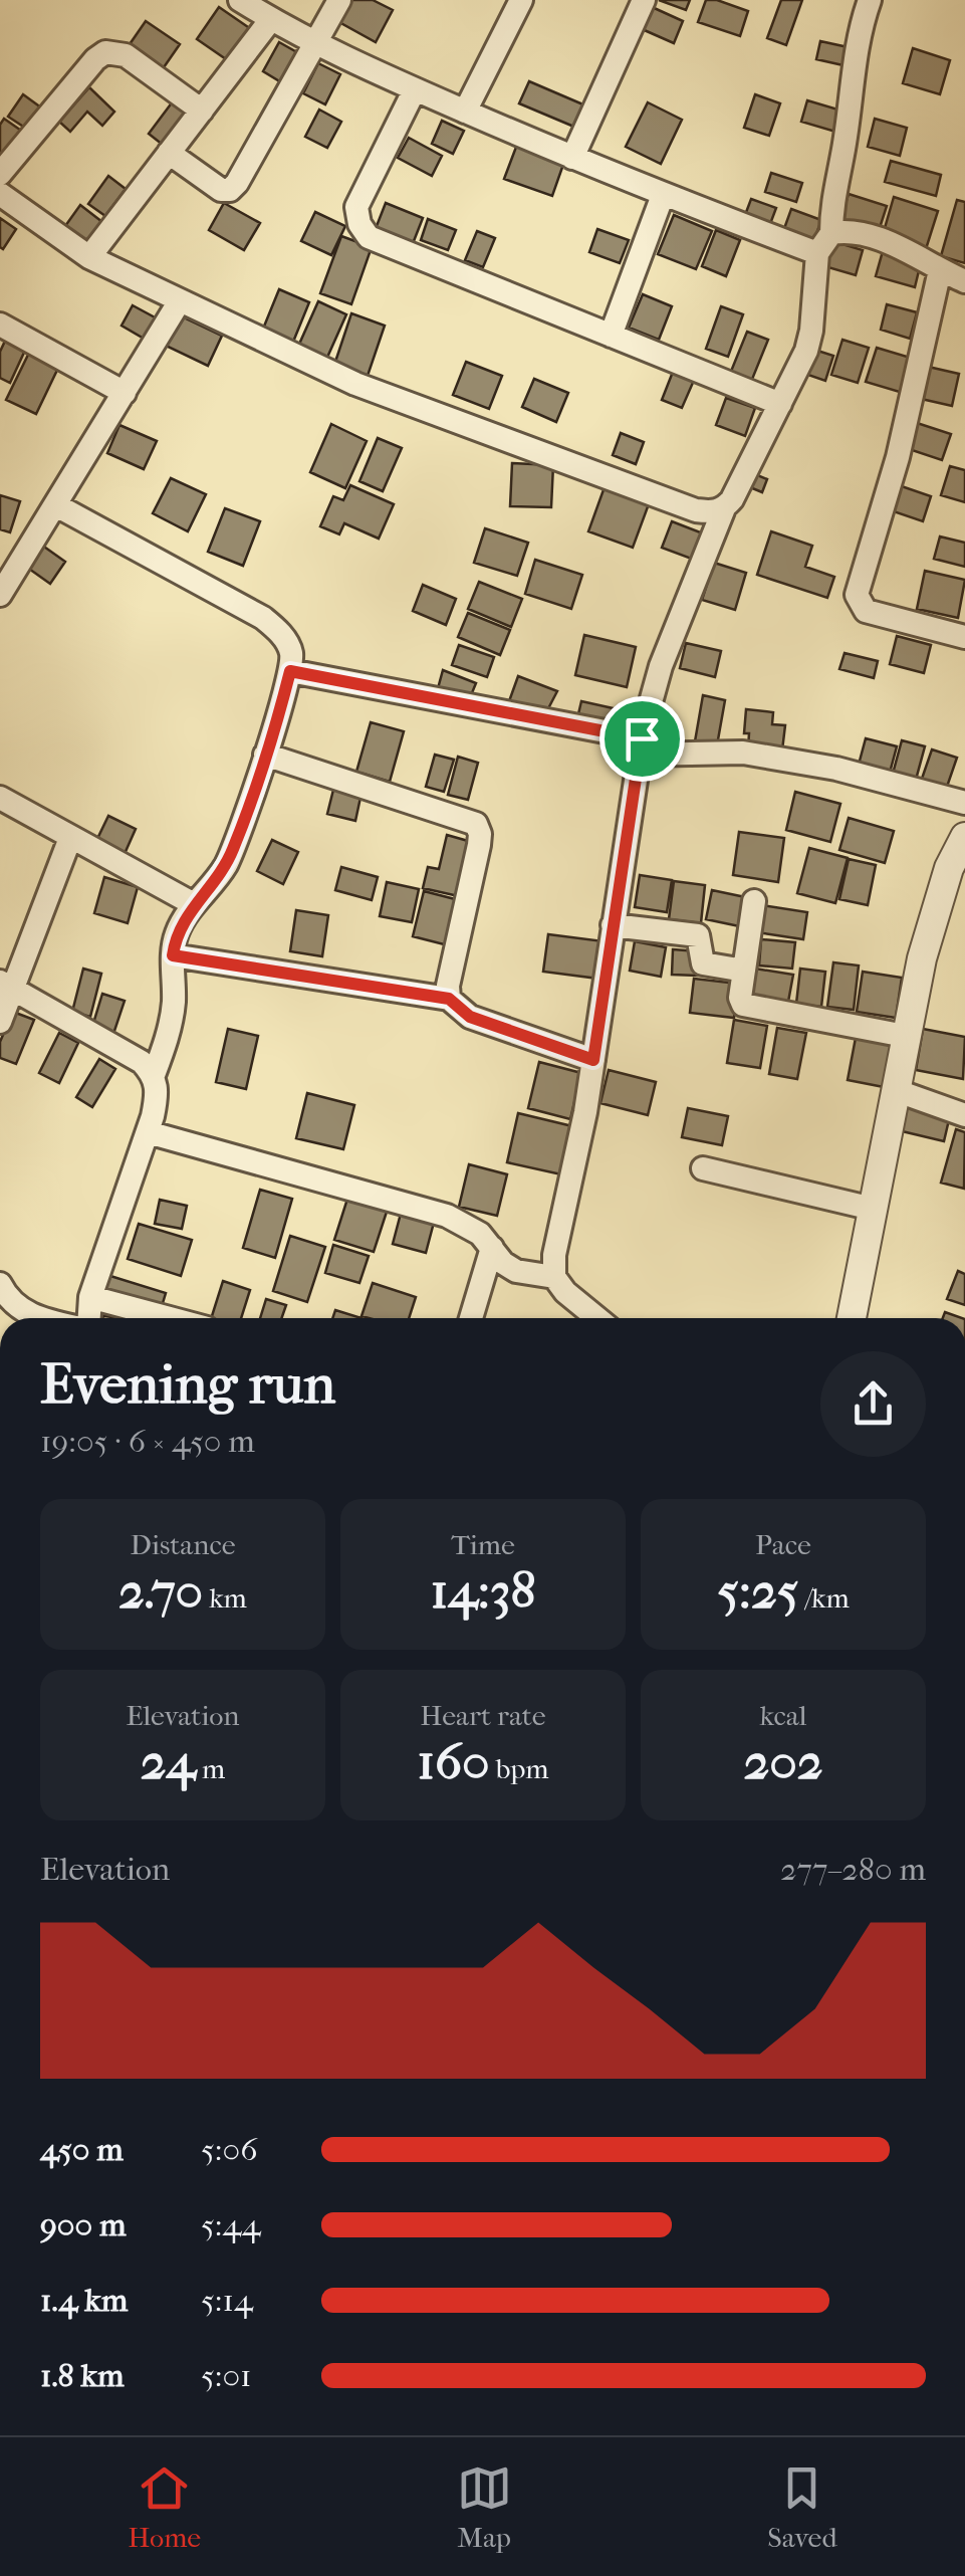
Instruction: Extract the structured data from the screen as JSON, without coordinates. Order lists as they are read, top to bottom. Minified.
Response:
{"page":{"heading":["Evening run","19:05 · 6 × 450 m"],"stats":[["Distance","2.70 km"],["Time","14:38"],["Pace","5:25 /km"],["Elevation","24 m"],["Heart rate","160 bpm"],["kcal","202"]],"chart":["Elevation","277–280 m"],"list":[{"name":"450 m","note":"5:06"},{"name":"900 m","note":"5:44"},{"name":"1.4 km","note":"5:14"},{"name":"1.8 km","note":"5:01"}],"tabs":["Home","Map","Saved"]}}
